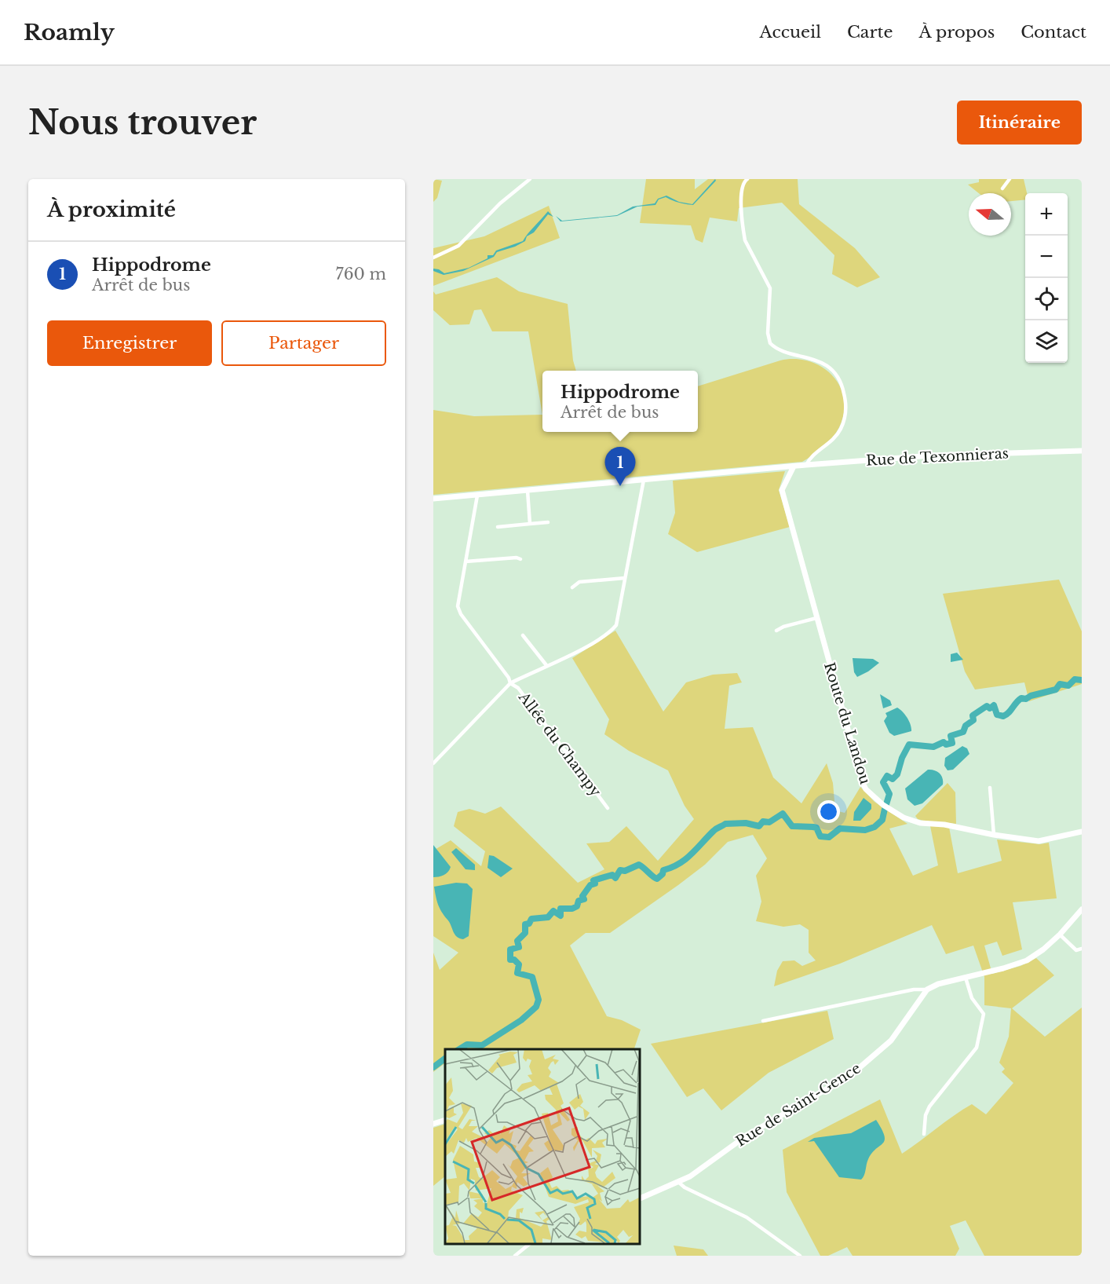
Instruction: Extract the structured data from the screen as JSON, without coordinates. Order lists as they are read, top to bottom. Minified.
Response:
{"streets":{"street":["Rue de Texonnieras","Route du Landou","Allée du Champy","Rue de Saint-Gence"]},"crossings":[["Rue de Texonnieras","Route du Landou"],["Rue de Texonnieras","Allée du Champy"]],"north":"left","page":{"header":"Roamly","nav":["Accueil","Carte","À propos","Contact"],"buttons":["Itinéraire",["Enregistrer","Partager"]],"title":"Nous trouver","heading":"À proximité","map_buttons":["+","−"],"list":[{"mark":"1","name":"Hippodrome","note":"Arrêt de bus","value":"760 m"}],"popup":["Hippodrome","Arrêt de bus"],"pins":"1"}}
